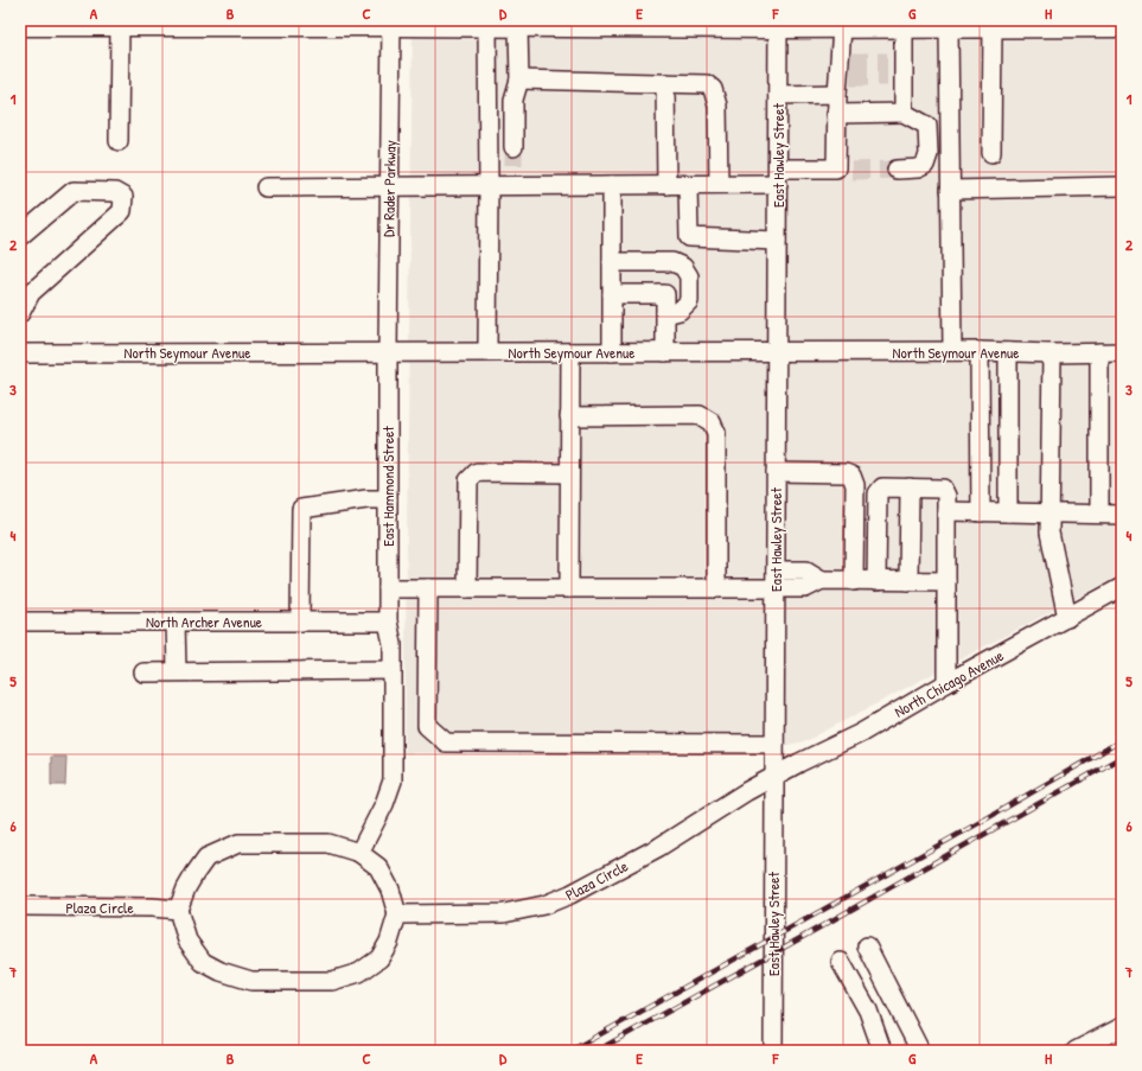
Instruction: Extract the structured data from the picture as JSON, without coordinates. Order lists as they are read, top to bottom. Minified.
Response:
{"streets":{"street":["East Hawley Street","Dr Rader Parkway","North Seymour Avenue","East Hammond Street","North Archer Avenue","North Chicago Avenue","Plaza Circle"]},"crossings":[["East Hawley Street","North Seymour Avenue"],["East Hawley Street","North Chicago Avenue"],["East Hawley Street","Plaza Circle"],["Dr Rader Parkway","North Seymour Avenue"],["Dr Rader Parkway","East Hammond Street"],["North Seymour Avenue","East Hammond Street"],["East Hammond Street","North Archer Avenue"],["North Chicago Avenue","Plaza Circle"]],"grid":{"columns":["A","B","C","D","E","F","G","H"],"rows":["1","2","3","4","5","6","7"]}}
